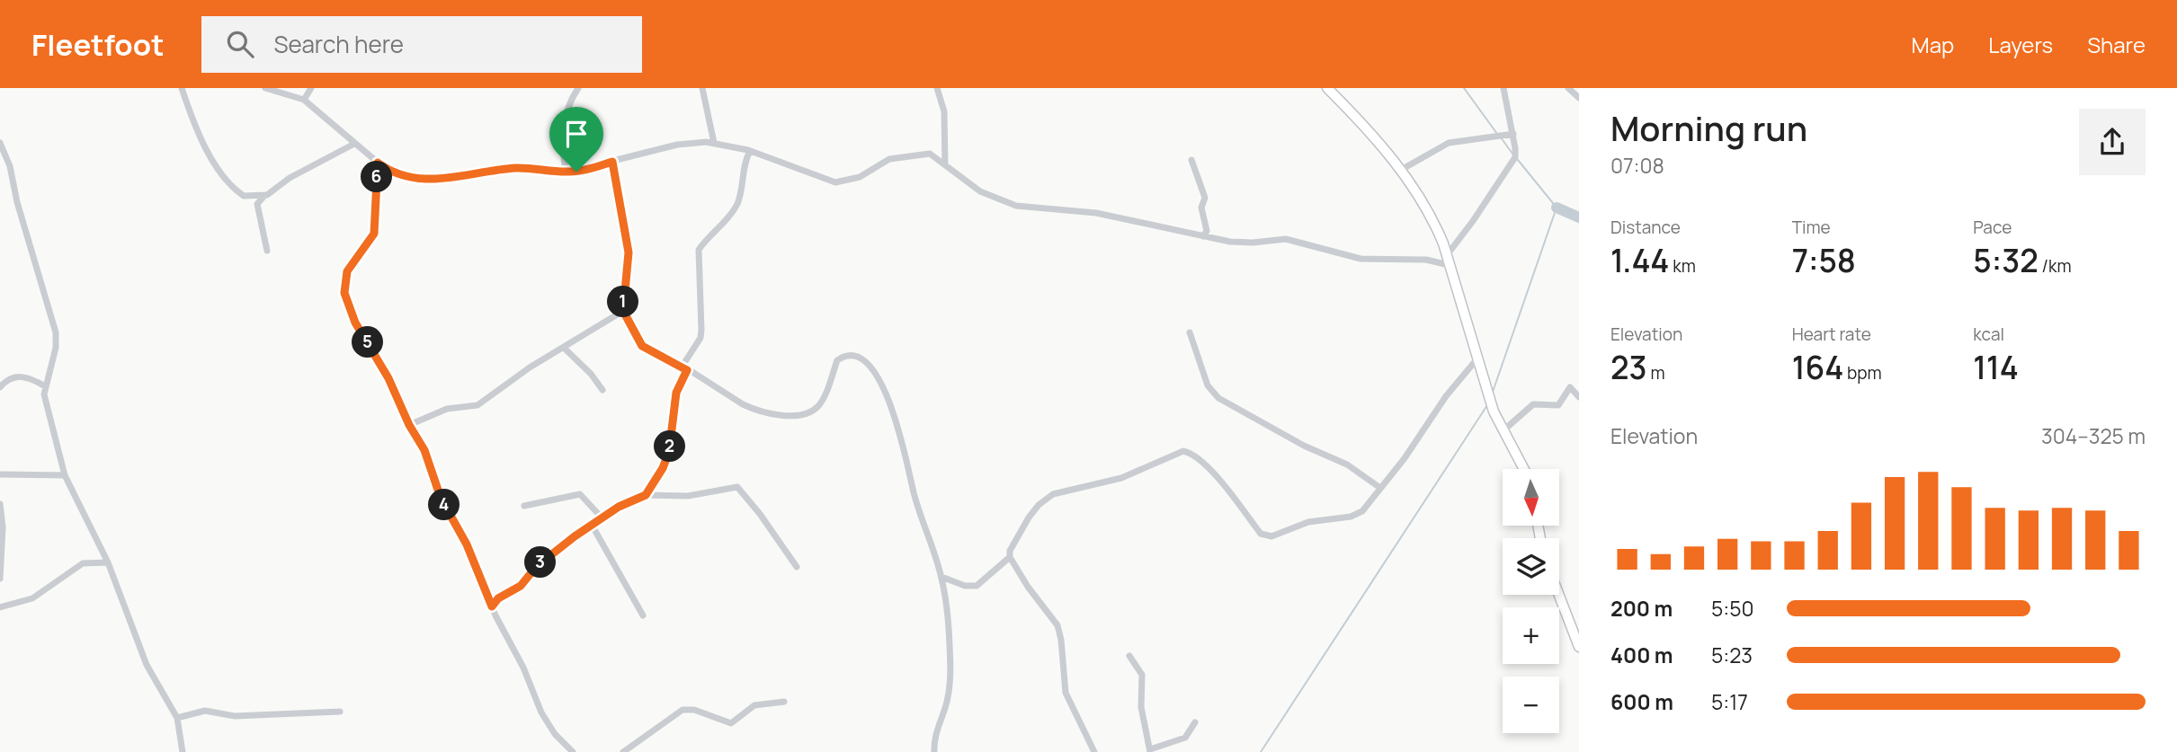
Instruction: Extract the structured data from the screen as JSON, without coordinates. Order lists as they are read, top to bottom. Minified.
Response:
{"north":"bottom","page":{"header":"Fleetfoot","search":"Search here","nav":["Map","Layers","Share"],"heading":["Morning run","07:08"],"pins":["6","1","5","2","4","3"],"stats":[["Distance","1.44 km"],["Time","7:58"],["Pace","5:32 /km"],["Elevation","23 m"],["Heart rate","164 bpm"],["kcal","114"]],"chart":["Elevation","304–325 m"],"map_buttons":["+","−"],"list":[{"name":"200 m","note":"5:50"},{"name":"400 m","note":"5:23"},{"name":"600 m","note":"5:17"}]}}
